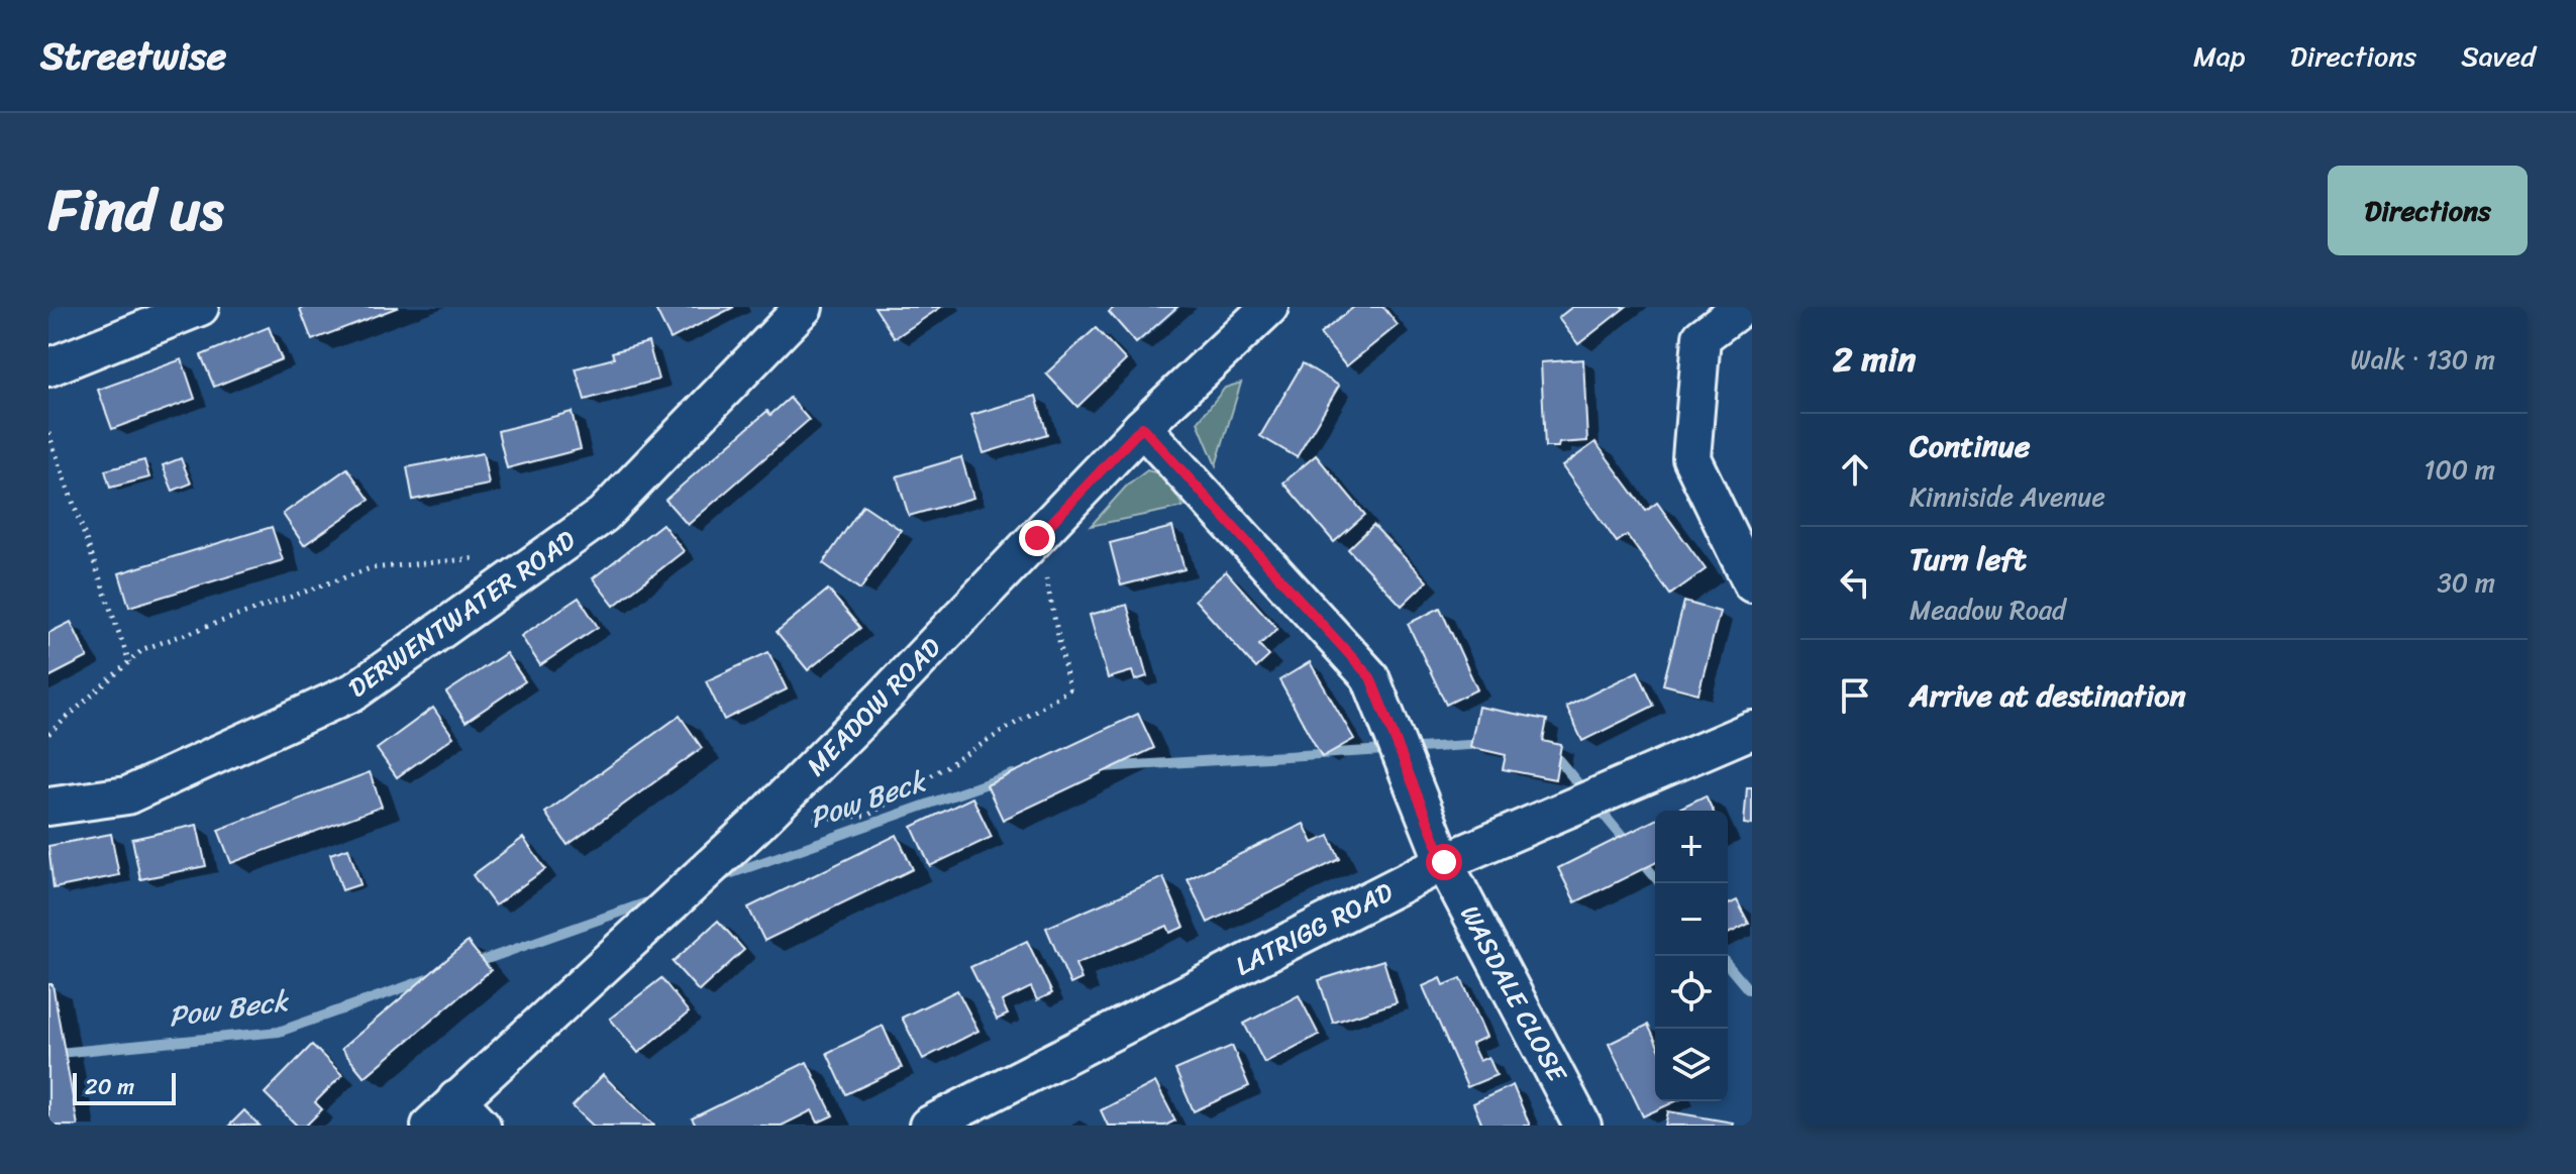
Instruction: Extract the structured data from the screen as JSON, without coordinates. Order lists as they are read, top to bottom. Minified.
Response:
{"streets":{"street":["DERWENTWATER ROAD","MEADOW ROAD","LATRIGG ROAD","WASDALE CLOSE"]},"crossings":[["MEADOW ROAD","WASDALE CLOSE"],["LATRIGG ROAD","WASDALE CLOSE"]],"water":["Pow Beck"],"scale_bar":"20 m","page":{"header":"Streetwise","nav":["Map","Directions","Saved"],"title":"Find us","buttons":"Directions","heading":["2 min","Walk · 130 m"],"list":[["Continue","Kinniside Avenue","100 m"],["Turn left","Meadow Road","30 m"],"Arrive at destination"],"map_buttons":["+","−"],"scale":"20 m"}}
